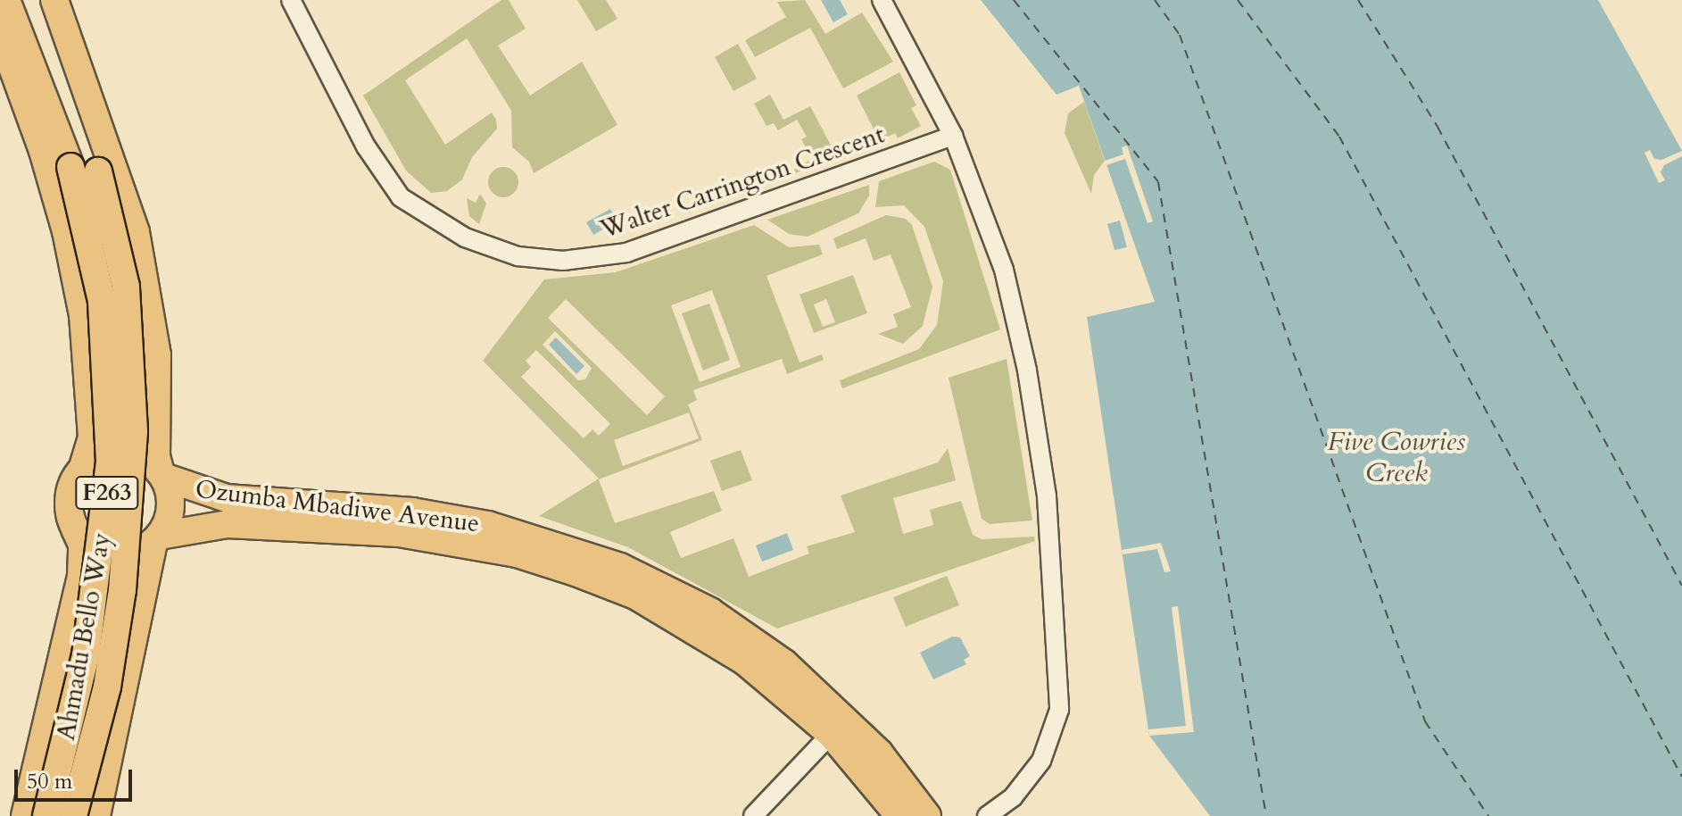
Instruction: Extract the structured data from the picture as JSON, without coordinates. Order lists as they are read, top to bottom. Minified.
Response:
{"streets":{"highway":["F263","Ozumba Mbadiwe Avenue","Ahmadu Bello Way"],"street":["Walter Carrington Crescent"]},"water":["Five Cowries Creek"],"scale_bar":"50 m"}
